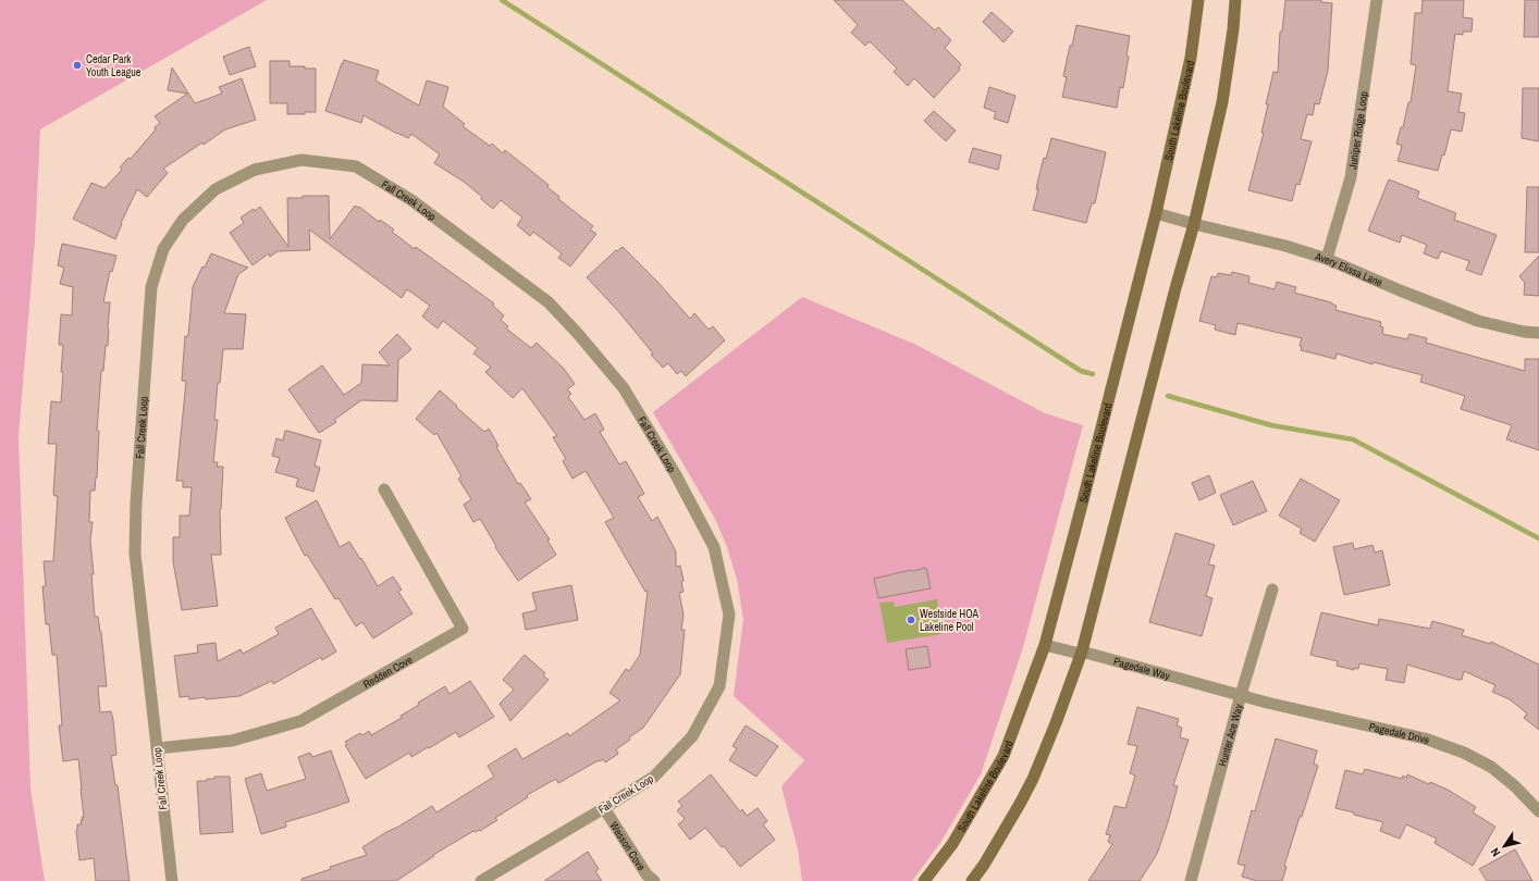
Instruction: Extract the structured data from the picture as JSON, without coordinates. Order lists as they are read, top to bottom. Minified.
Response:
{"streets":{"main road":["South Lakeline Boulevard"],"street":["Juniper Ridge Loop","Fall Creek Loop","Avery Elissa Lane","Pagedale Way","Redden Cove","Pagedale Drive","Hunter Ace Way","Wesson Cove"]},"crossings":[["South Lakeline Boulevard","Avery Elissa Lane"],["South Lakeline Boulevard","Pagedale Way"],["Juniper Ridge Loop","Avery Elissa Lane"],["Fall Creek Loop","Redden Cove"],["Fall Creek Loop","Wesson Cove"],["Pagedale Way","Pagedale Drive"],["Pagedale Way","Hunter Ace Way"],["Pagedale Drive","Hunter Ace Way"]],"places":["Cedar Park Youth League","Westside HOA Lakeline Pool"],"north":"bottom left"}
